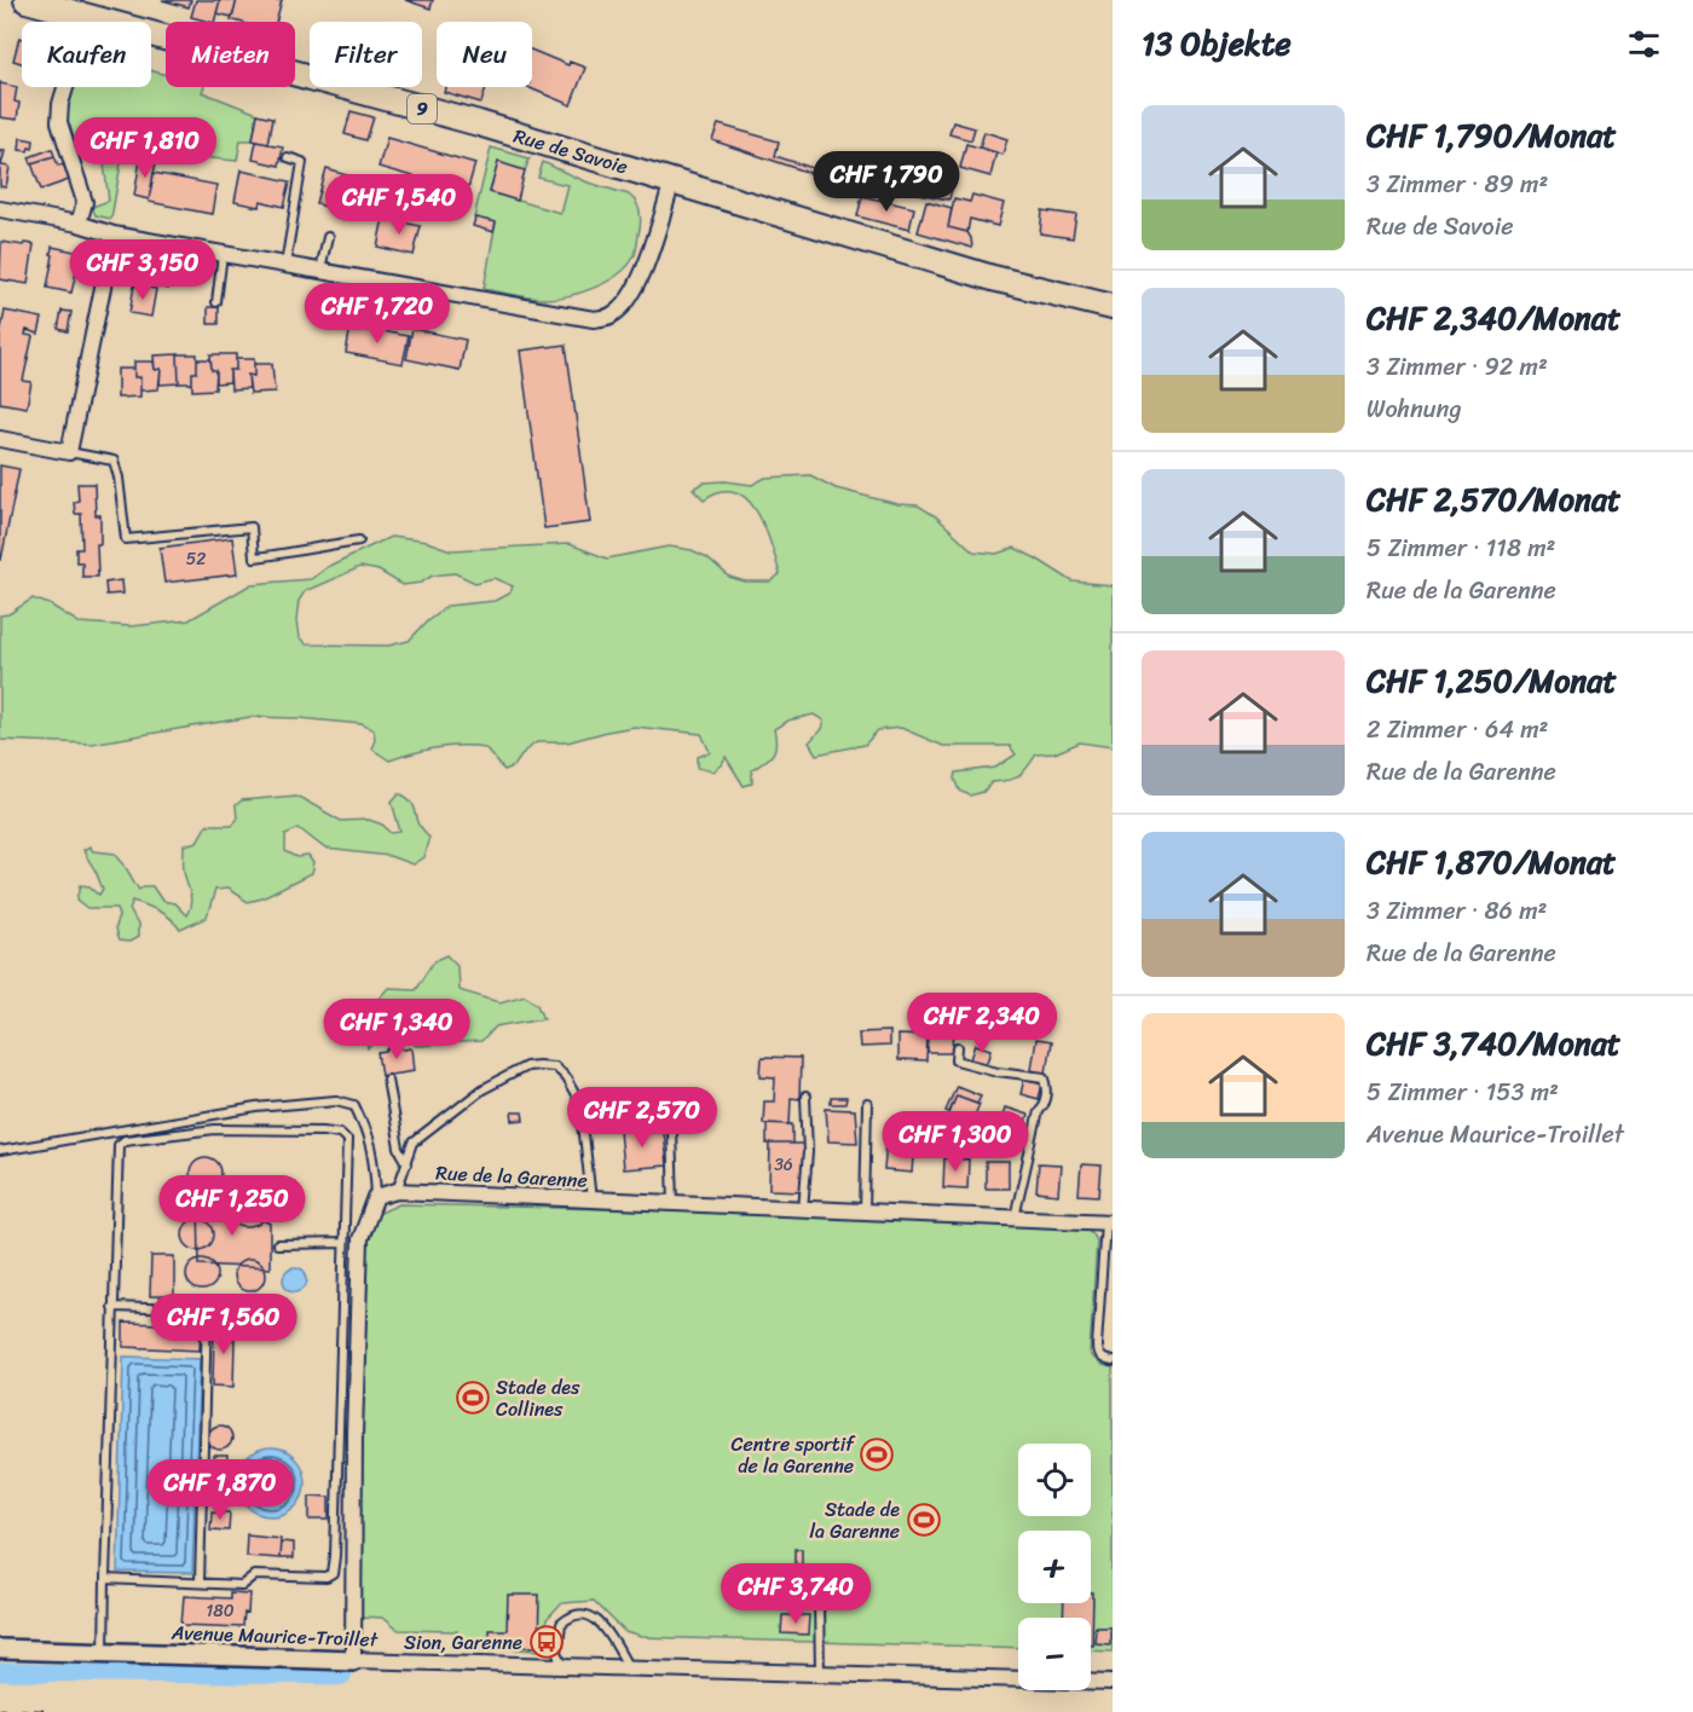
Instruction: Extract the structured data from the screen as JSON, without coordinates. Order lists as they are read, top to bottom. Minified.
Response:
{"streets":{"main road":["9","Rue de Savoie"],"street":["Rue de la Garenne","Avenue Maurice-Troillet"]},"places":{"sports":["Stade des Collines","Centre sportif de la Garenne","Stade de la Garenne"],"bus stop":["Sion, Garenne"]},"house_numbers":["52","36","180"],"page":{"heading":"13 Objekte","chip":["Kaufen","Mieten","Filter","Neu"],"list":[{"name":"CHF 1,790/Monat","note":"3 Zimmer · 89 m² · Rue de Savoie"},{"name":"CHF 2,340/Monat","note":"3 Zimmer · 92 m² · Wohnung"},{"name":"CHF 2,570/Monat","note":"5 Zimmer · 118 m² · Rue de la Garenne"},{"name":"CHF 1,250/Monat","note":"2 Zimmer · 64 m² · Rue de la Garenne"},{"name":"CHF 1,870/Monat","note":"3 Zimmer · 86 m² · Rue de la Garenne"},{"name":"CHF 3,740/Monat","note":"5 Zimmer · 153 m² · Avenue Maurice-Troillet"}],"price":["CHF 1,810","CHF 1,790","CHF 1,540","CHF 3,150","CHF 1,720","CHF 2,340","CHF 1,340","CHF 2,570","CHF 1,300","CHF 1,250","CHF 1,560","CHF 1,870","CHF 3,740"],"map_buttons":["+","−"]}}
